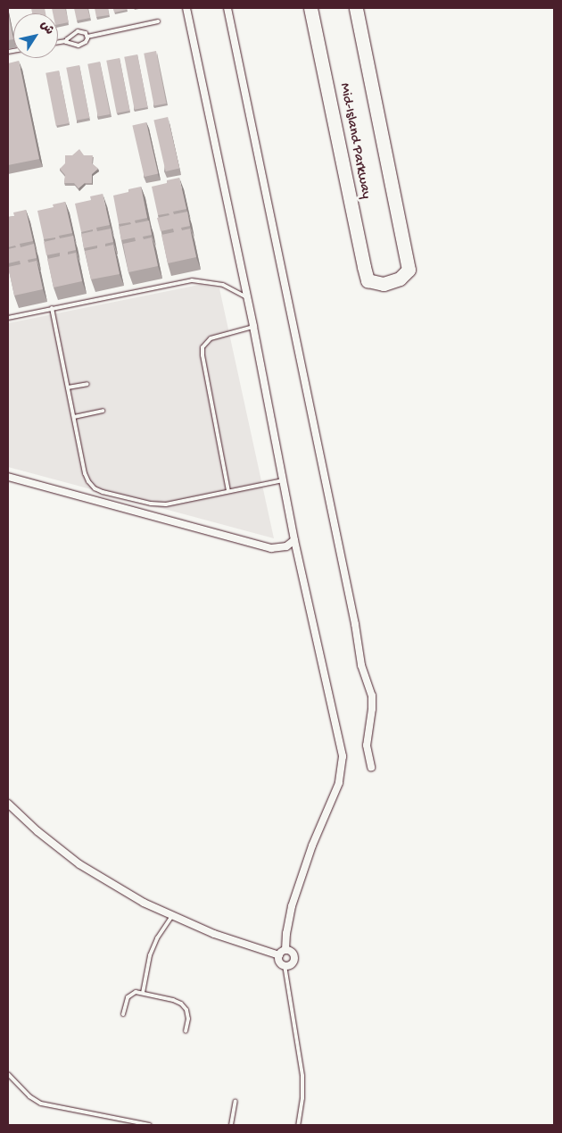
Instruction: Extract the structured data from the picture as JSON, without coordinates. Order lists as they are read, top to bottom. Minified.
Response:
{"streets":{"highway":["Mid-Island Parkway"]},"north":"top right"}
